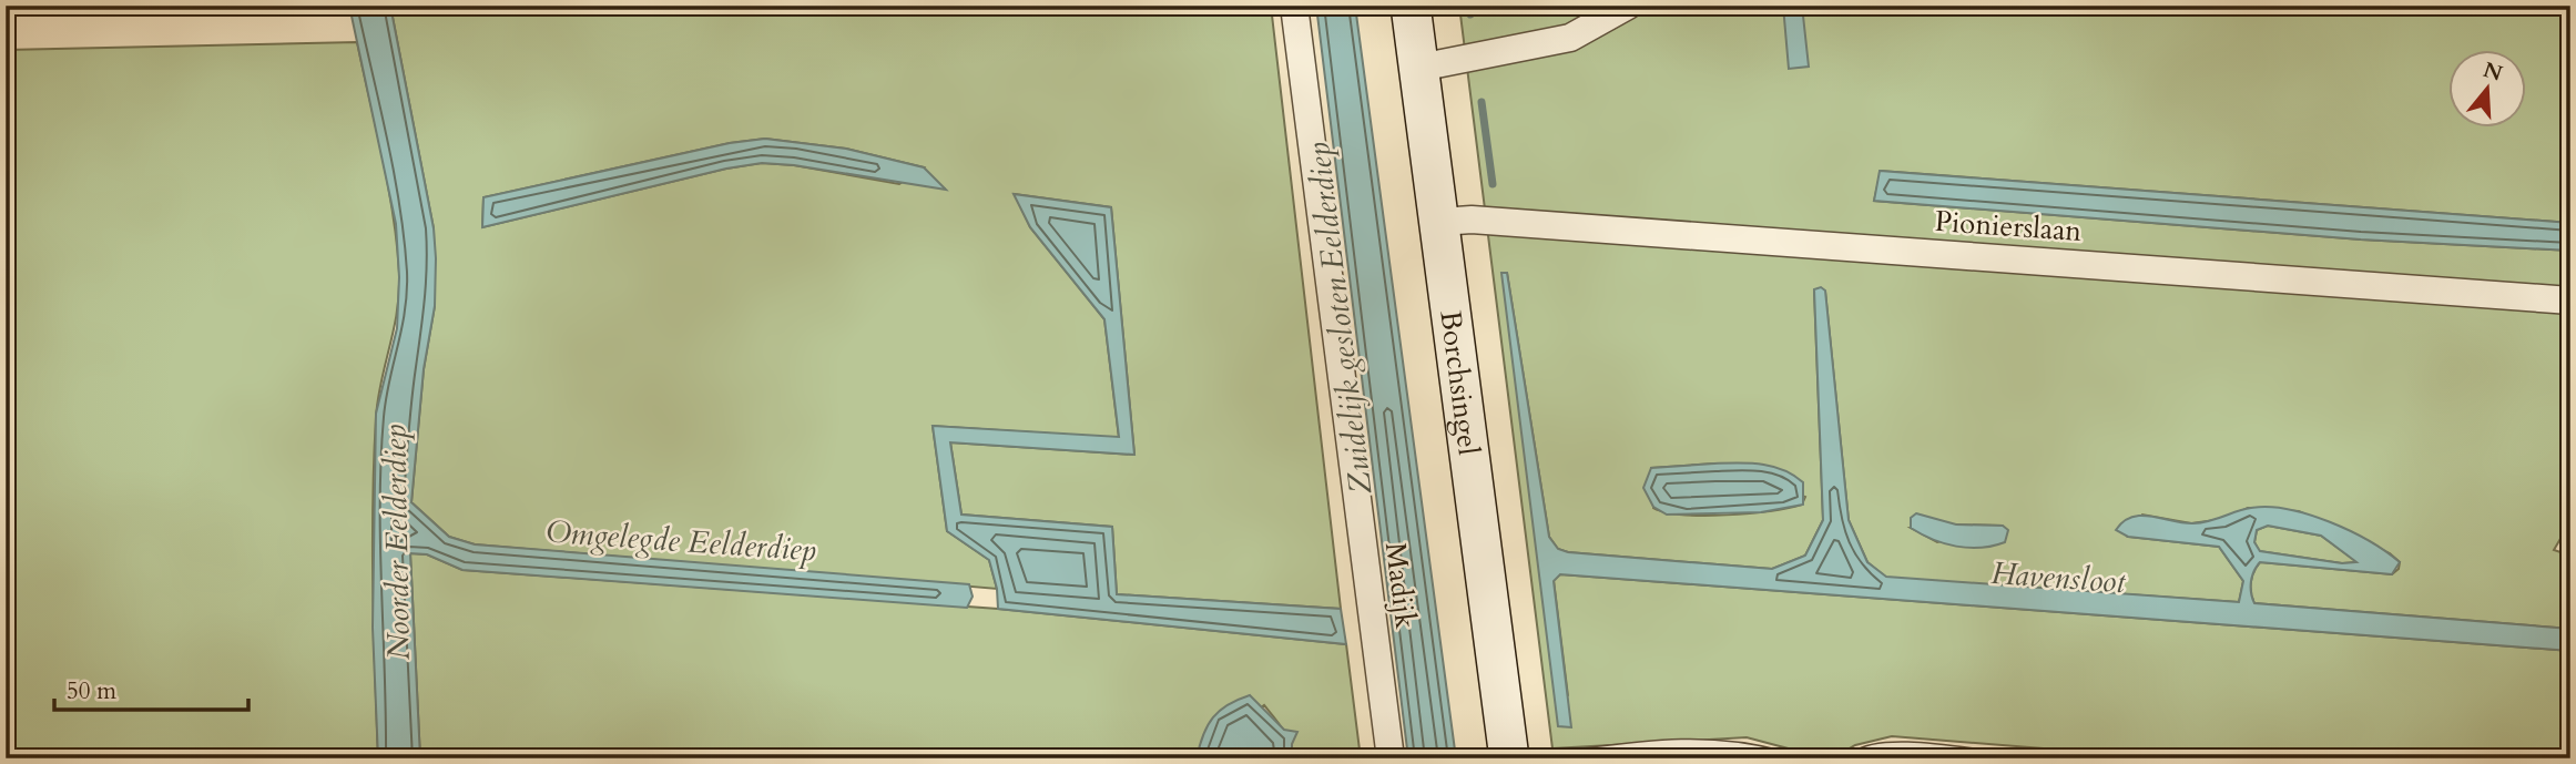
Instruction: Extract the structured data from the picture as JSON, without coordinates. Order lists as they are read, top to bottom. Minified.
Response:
{"streets":{"main road":["Borchsingel"],"street":["Pionierslaan","Madijk"]},"crossings":[["Pionierslaan","Borchsingel"]],"water":["Zuidelijk gesloten Eelderdiep","Omgelegde Eelderdiep","Noorder Eelderdiep","Havensloot"],"scale_bar":"50 m","north":"top"}
